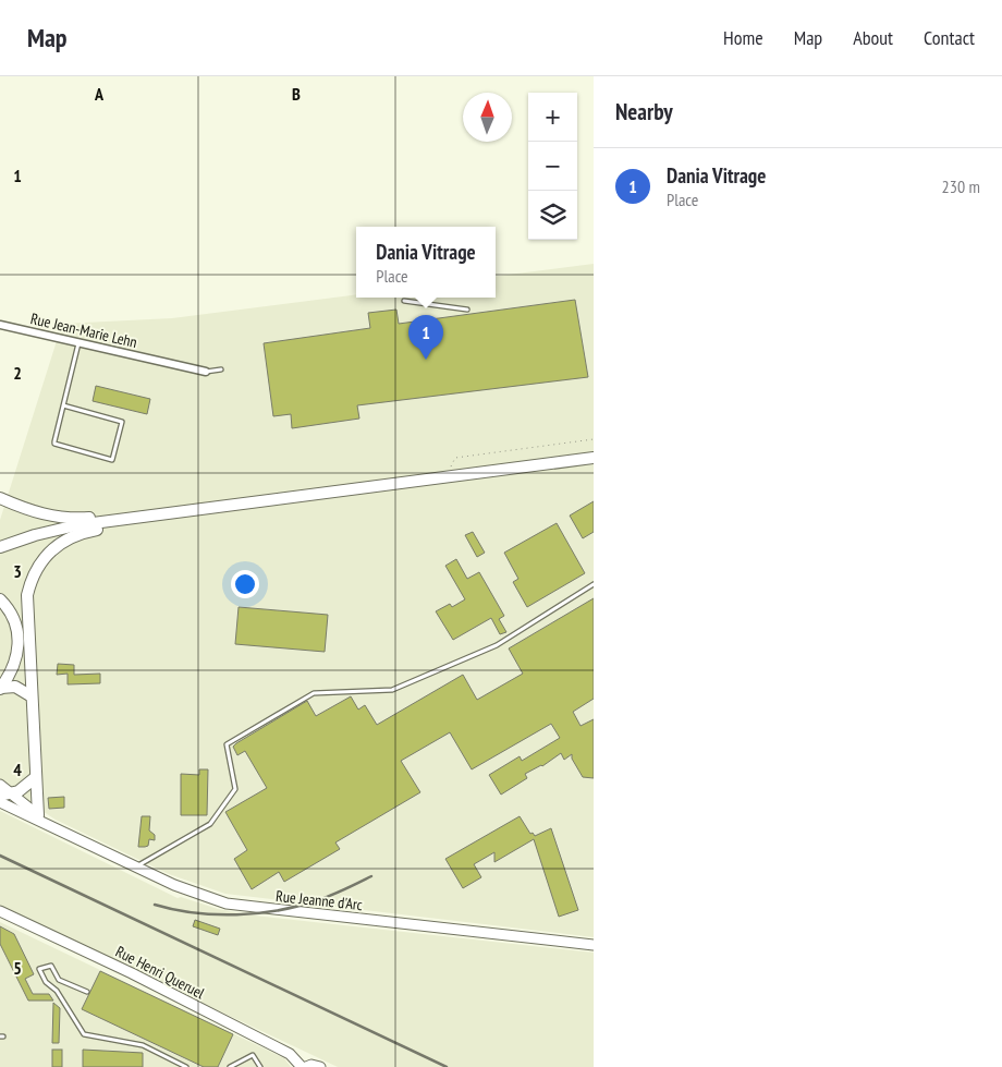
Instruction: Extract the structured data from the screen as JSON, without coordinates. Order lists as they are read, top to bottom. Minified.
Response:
{"streets":{"main road":["Rue Jeanne d'Arc","Rue Henri Queruel"],"street":["Rue Jean-Marie Lehn"]},"north":"top","page":{"header":"Map","nav":["Home","Map","About","Contact"],"heading":"Nearby","map_buttons":["+","−"],"list":[{"mark":"1","name":"Dania Vitrage","note":"Place","value":"230 m"}],"popup":["Dania Vitrage","Place"],"pins":"1"},"grid":{"columns":["A","B"],"rows":["1","2","3","4","5"]}}
